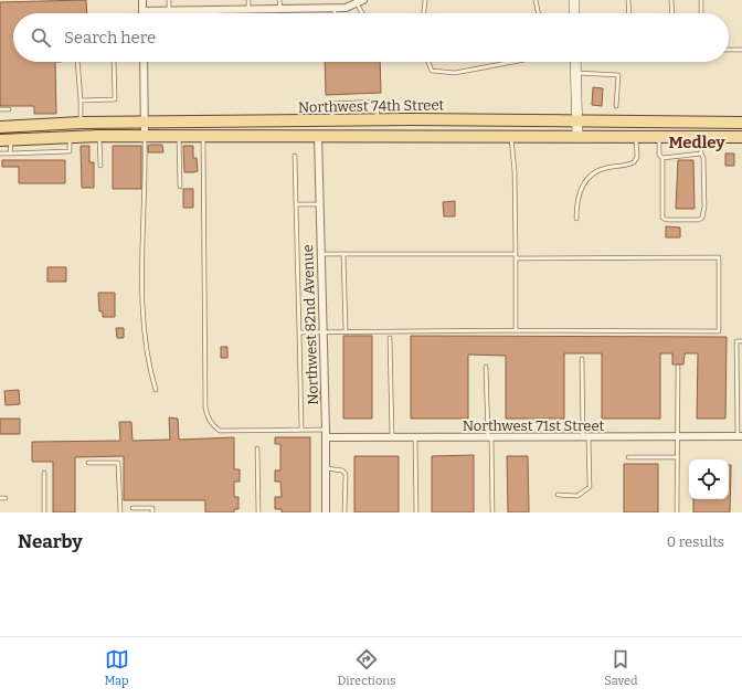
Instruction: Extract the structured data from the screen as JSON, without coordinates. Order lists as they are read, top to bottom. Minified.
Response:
{"streets":{"main road":["Northwest 74th Street"],"street":["Northwest 82nd Avenue","Northwest 71st Street"]},"crossings":[["Northwest 74th Street","Northwest 82nd Avenue"],["Northwest 82nd Avenue","Northwest 71st Street"]],"districts":["Medley"],"page":{"search":"Search here","heading":["Nearby","0 results"],"nav":["Map","Directions","Saved"]}}
